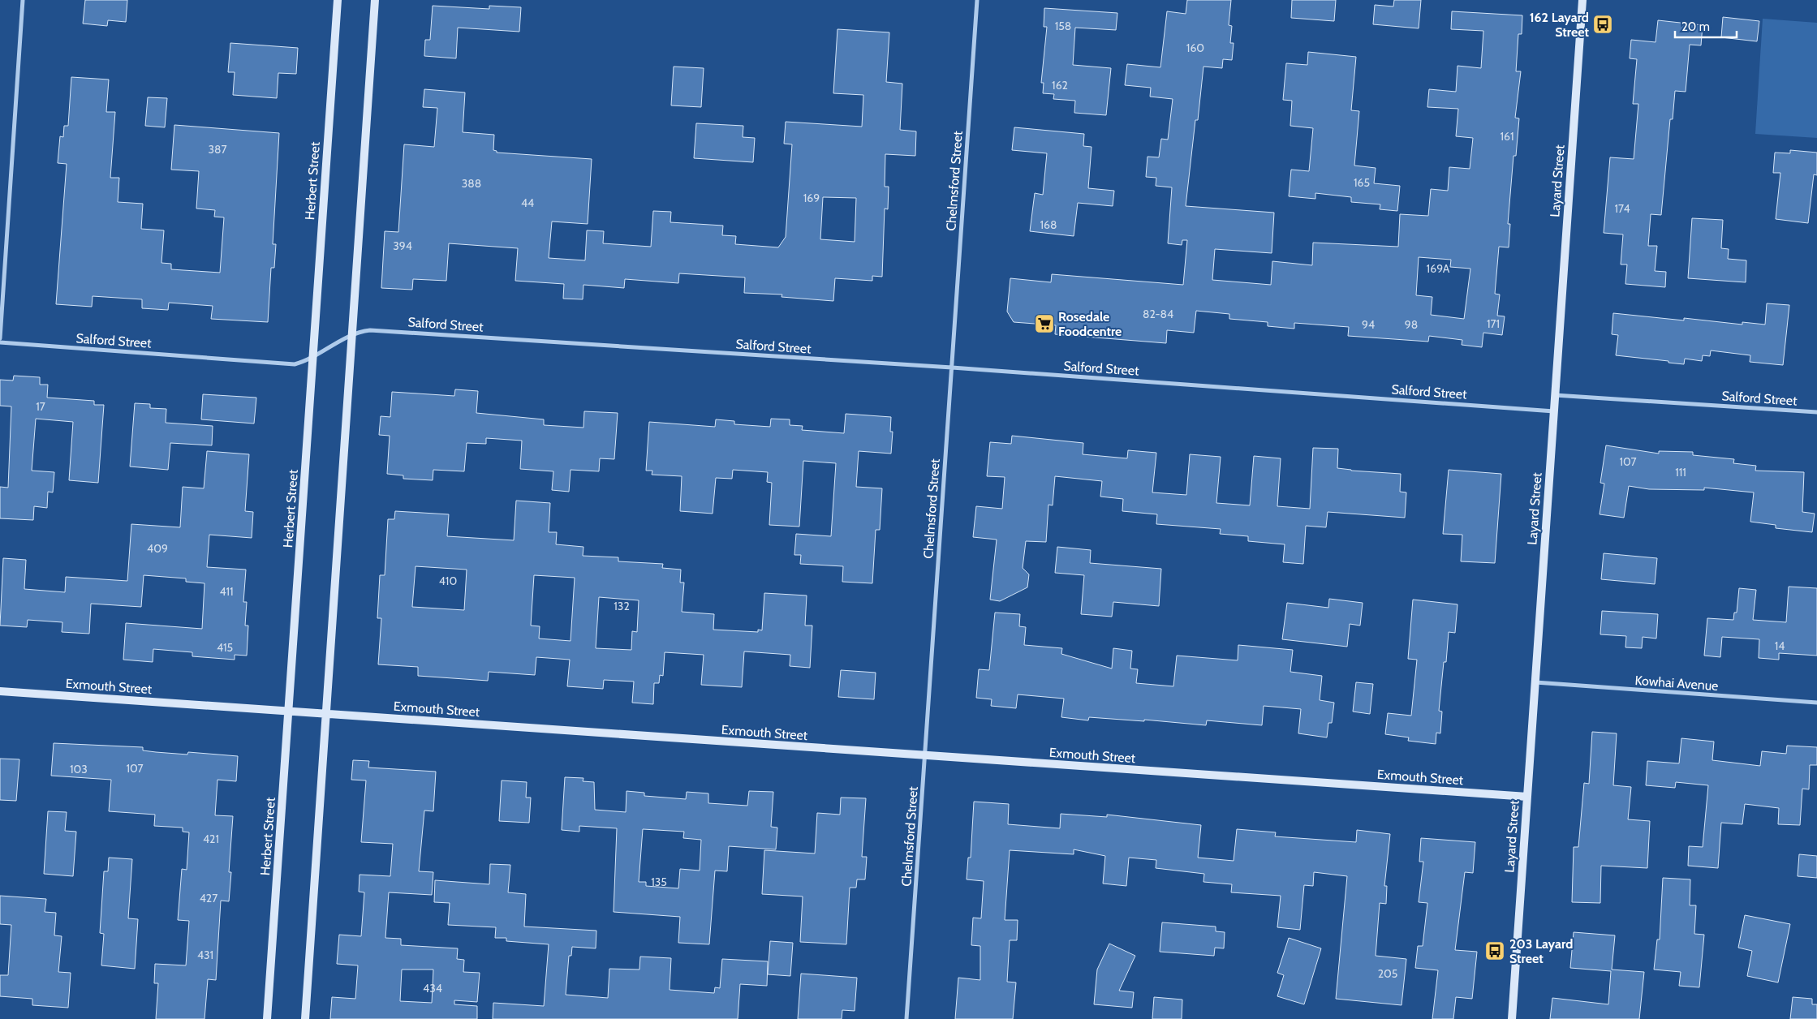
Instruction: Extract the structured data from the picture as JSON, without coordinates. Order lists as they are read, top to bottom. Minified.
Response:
{"streets":{"street":["Herbert Street","Chelmsford Street","Layard Street","Salford Street","Kowhai Avenue","Exmouth Street"]},"crossings":[["Herbert Street","Salford Street"],["Herbert Street","Exmouth Street"],["Chelmsford Street","Salford Street"],["Chelmsford Street","Exmouth Street"],["Layard Street","Salford Street"],["Layard Street","Kowhai Avenue"],["Layard Street","Exmouth Street"]],"places":{"bus stop":["162 Layard Street","203 Layard Street"],"supermarket":["Rosedale Foodcentre"]},"house_numbers":["158","160","162","161","387","165","388","169","44","174","168","394","169A","82-84","171","94","98","17","107","111","409","410","411","132","14","415","107","103","421","135","427","431","205","434"],"scale_bar":"20 m"}
